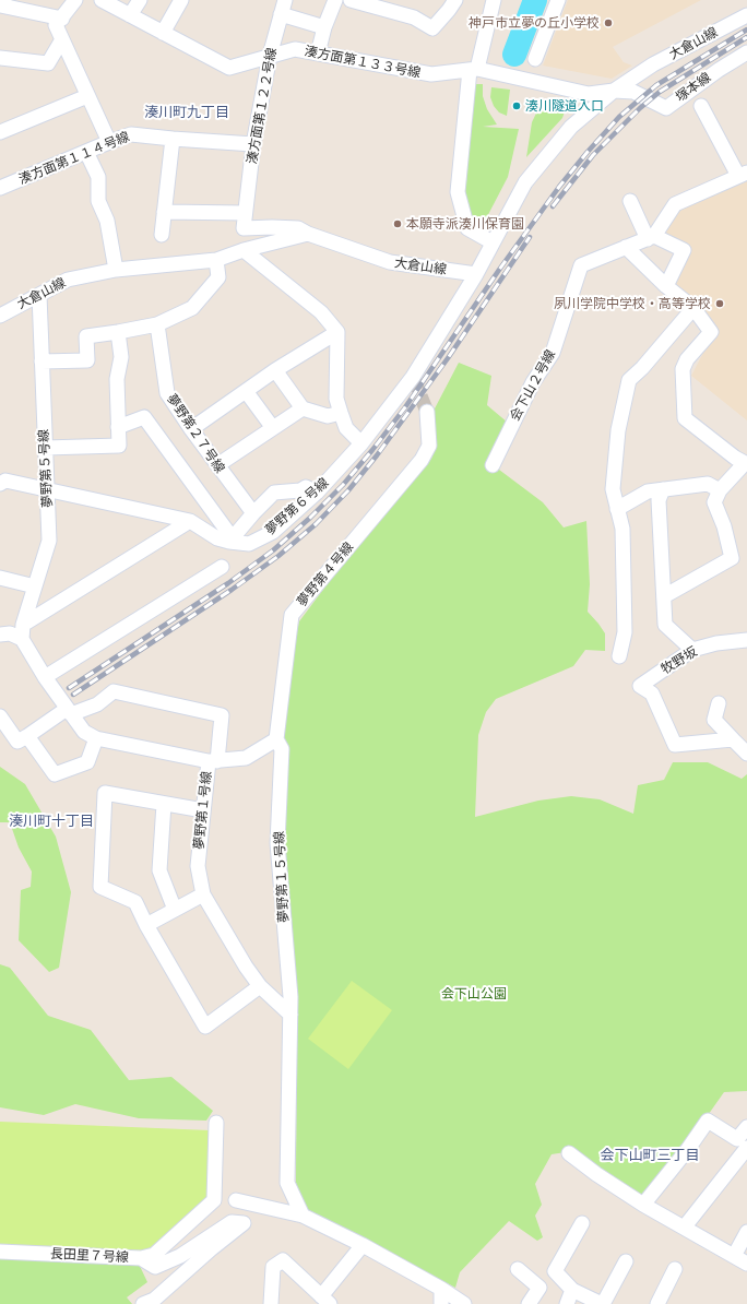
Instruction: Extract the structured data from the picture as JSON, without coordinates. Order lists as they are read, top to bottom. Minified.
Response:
{"streets":{"street":["大倉山線","湊方面第１３３号線","塚本線","湊方面第１２２号線","湊方面第１１４号線","会下山２号線","夢野第２７号線","夢野第５号線","夢野第６号線","夢野第４号線","牧野坂","夢野第１号線","夢野第１５号線","長田里７号線"]},"crossings":[["大倉山線","湊方面第１３３号線"],["大倉山線","塚本線"],["大倉山線","夢野第５号線"],["大倉山線","夢野第６号線"],["湊方面第１３３号線","塚本線"],["湊方面第１３３号線","湊方面第１２２号線"],["湊方面第１２２号線","湊方面第１１４号線"],["夢野第５号線","夢野第６号線"],["夢野第５号線","夢野第１号線"],["夢野第４号線","夢野第１５号線"],["夢野第１号線","夢野第１５号線"]],"districts":["湊川町九丁目","湊川町十丁目","会下山町三丁目"],"parks":["会下山公園"],"places":["神戸市立夢の丘小学校","湊川隧道入口","本願寺派湊川保育園","夙川学院中学校・高等学校"]}
